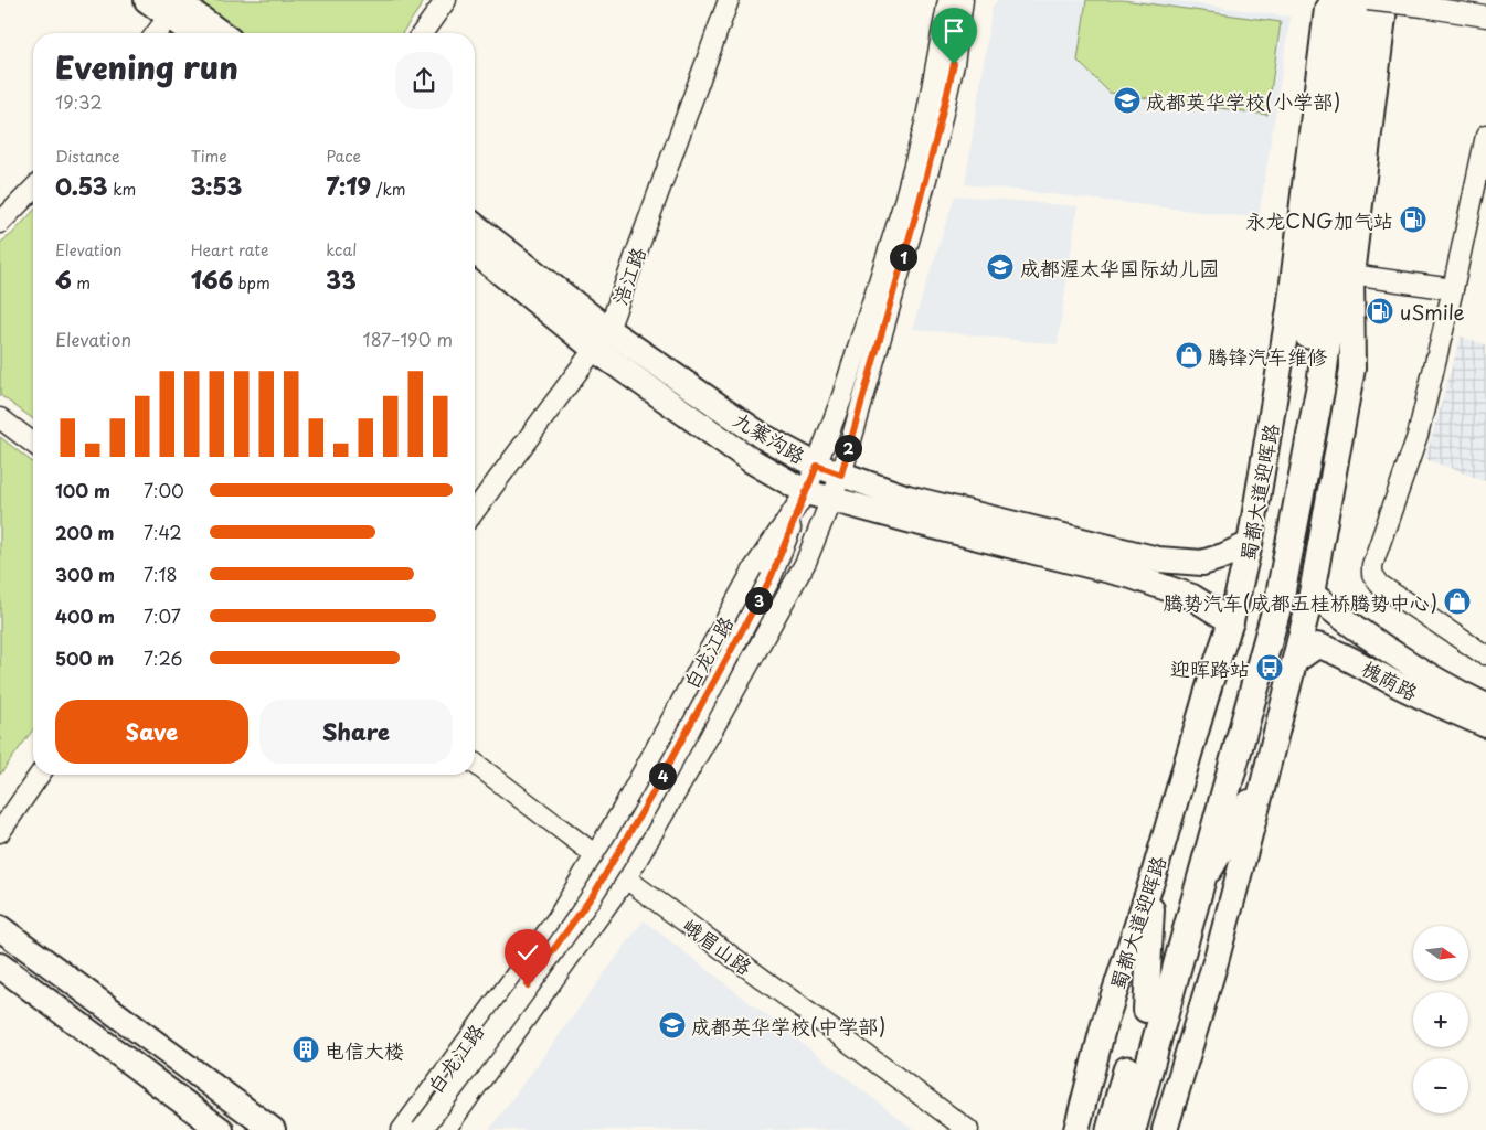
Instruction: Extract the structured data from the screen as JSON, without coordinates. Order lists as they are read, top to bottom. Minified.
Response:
{"streets":{"highway":["蜀都大道迎晖路"],"main road":["九寨沟路","槐荫路"],"street":["涪江路","白龙江路","峨眉山路"]},"crossings":[["涪江路","九寨沟路"],["九寨沟路","蜀都大道迎晖路"],["九寨沟路","白龙江路"],["白龙江路","峨眉山路"]],"places":{"school or university":["成都英华学校(小学部)","成都渥太华国际幼儿园","成都英华学校(中学部)"],"fuel station":["永龙CNG加气站","uSmile"],"shop":["腾锋汽车维修","腾势汽车(成都五桂桥腾势中心)"],"bus stop":["迎晖路站"],"building":["电信大楼"]},"north":"right","page":{"heading":["Evening run","19:32"],"stats":[["Distance","0.53 km"],["Time","3:53"],["Pace","7:19 /km"],["Elevation","6 m"],["Heart rate","166 bpm"],["kcal","33"]],"pins":["1","2","3","4"],"chart":["Elevation","187–190 m"],"list":[{"name":"100 m","note":"7:00"},{"name":"200 m","note":"7:42"},{"name":"300 m","note":"7:18"},{"name":"400 m","note":"7:07"},{"name":"500 m","note":"7:26"}],"buttons":["Save","Share"],"map_buttons":["+","−"]}}
